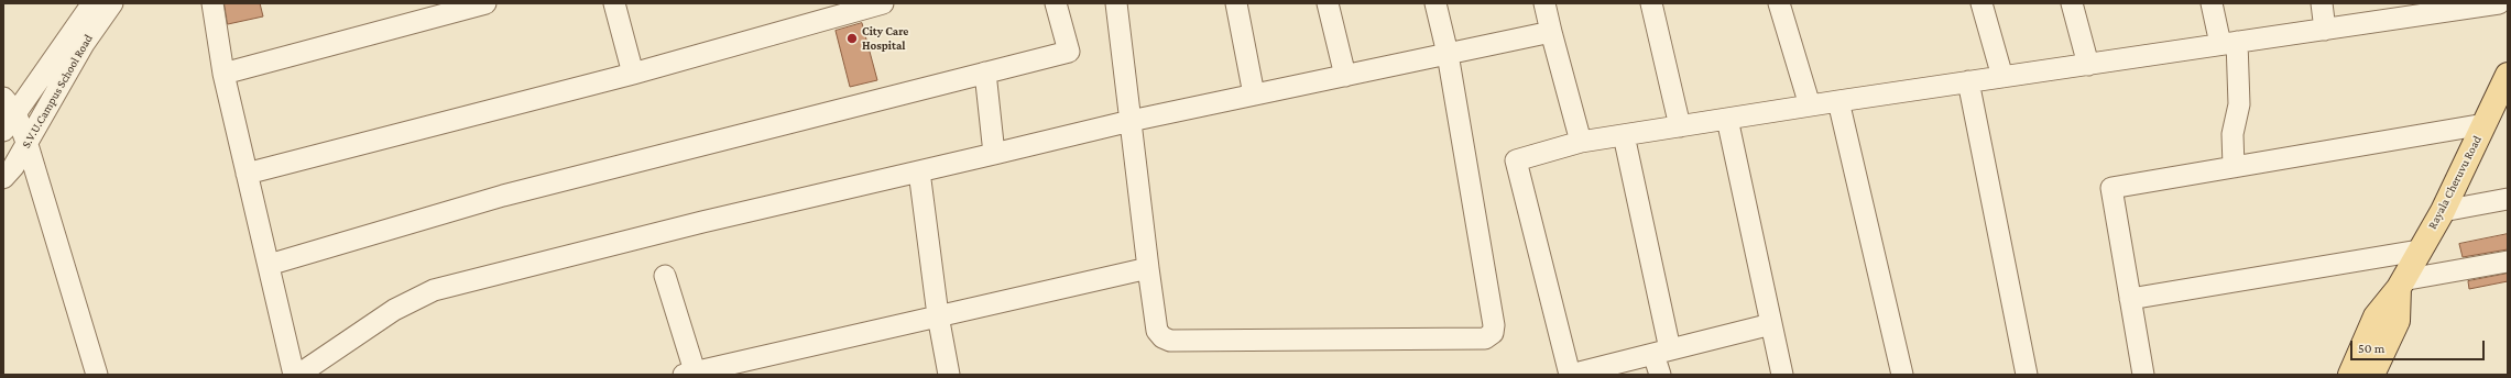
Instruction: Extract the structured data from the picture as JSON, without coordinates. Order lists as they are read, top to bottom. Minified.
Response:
{"streets":{"main road":["Rayala Cheruvu Road"],"street":["S.V.U.Campus School Road"]},"places":["City Care Hospital"],"scale_bar":"50 m"}
